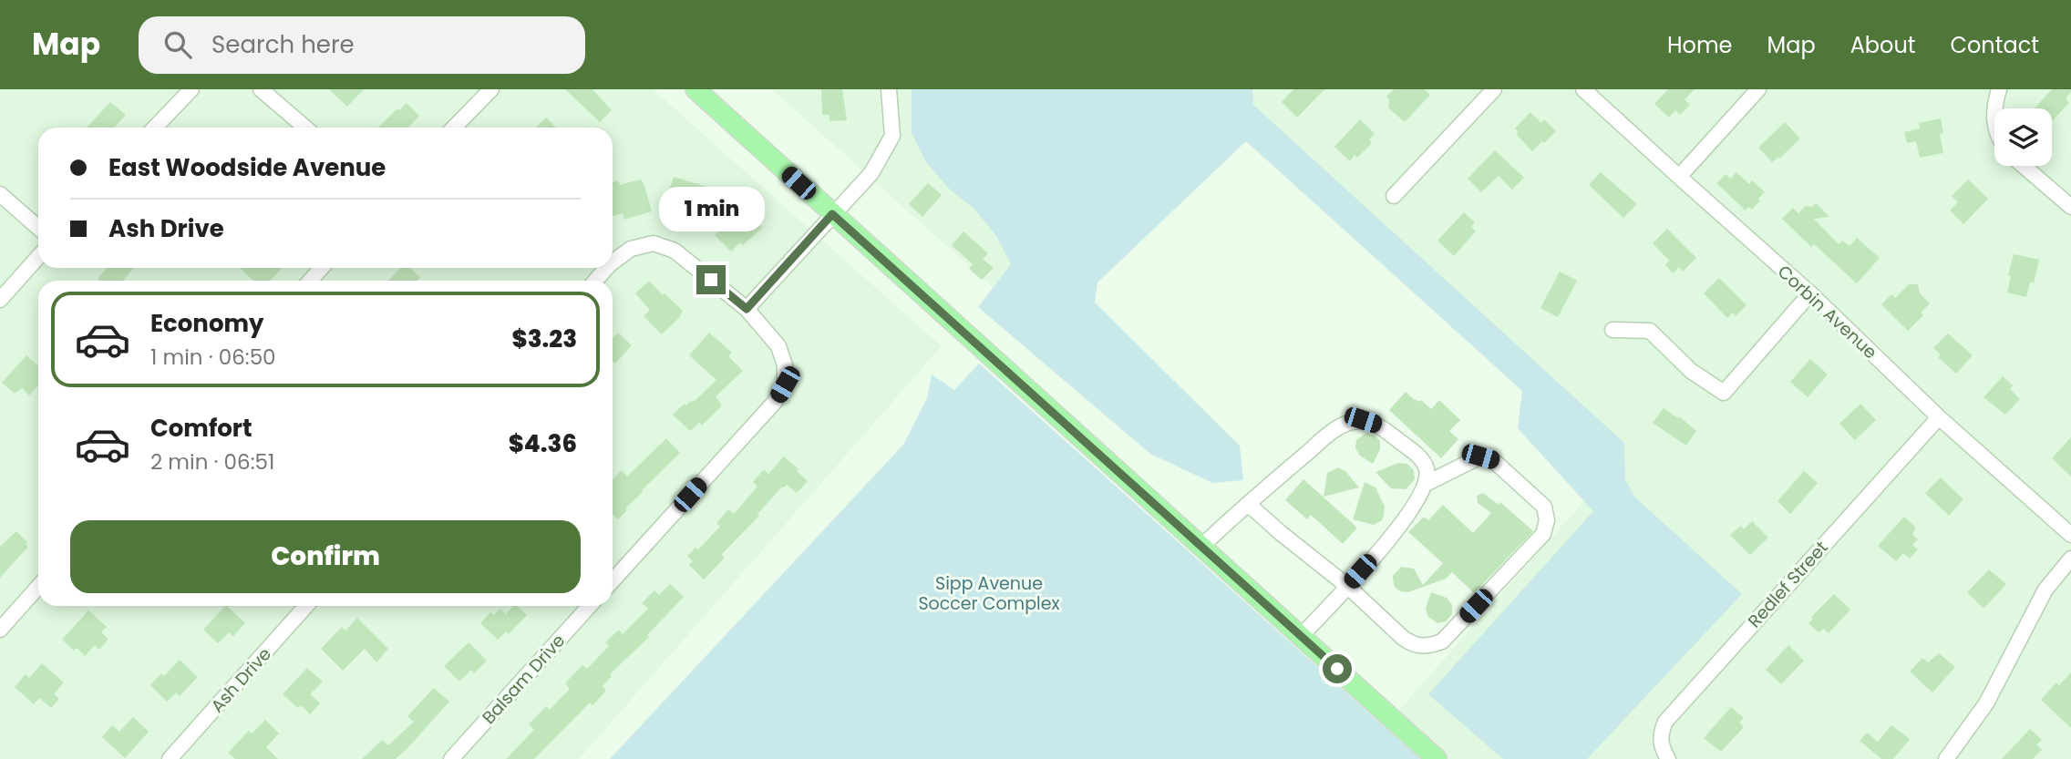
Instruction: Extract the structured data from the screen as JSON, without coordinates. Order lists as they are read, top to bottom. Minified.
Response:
{"streets":{"street":["Corbin Avenue","Redlef Street","Balsam Drive","Ash Drive"]},"crossings":[["Corbin Avenue","Redlef Street"]],"parks":["Sipp Avenue Soccer Complex"],"page":{"header":"Map","search":"Search here","nav":["Home","Map","About","Contact"],"banner":["East Woodside Avenue","Ash Drive"],"bubble":"1 min","list":[{"name":"Economy","note":"1 min · 06:50","value":"$3.23"},{"name":"Comfort","note":"2 min · 06:51","value":"$4.36"}],"buttons":"Confirm"}}
